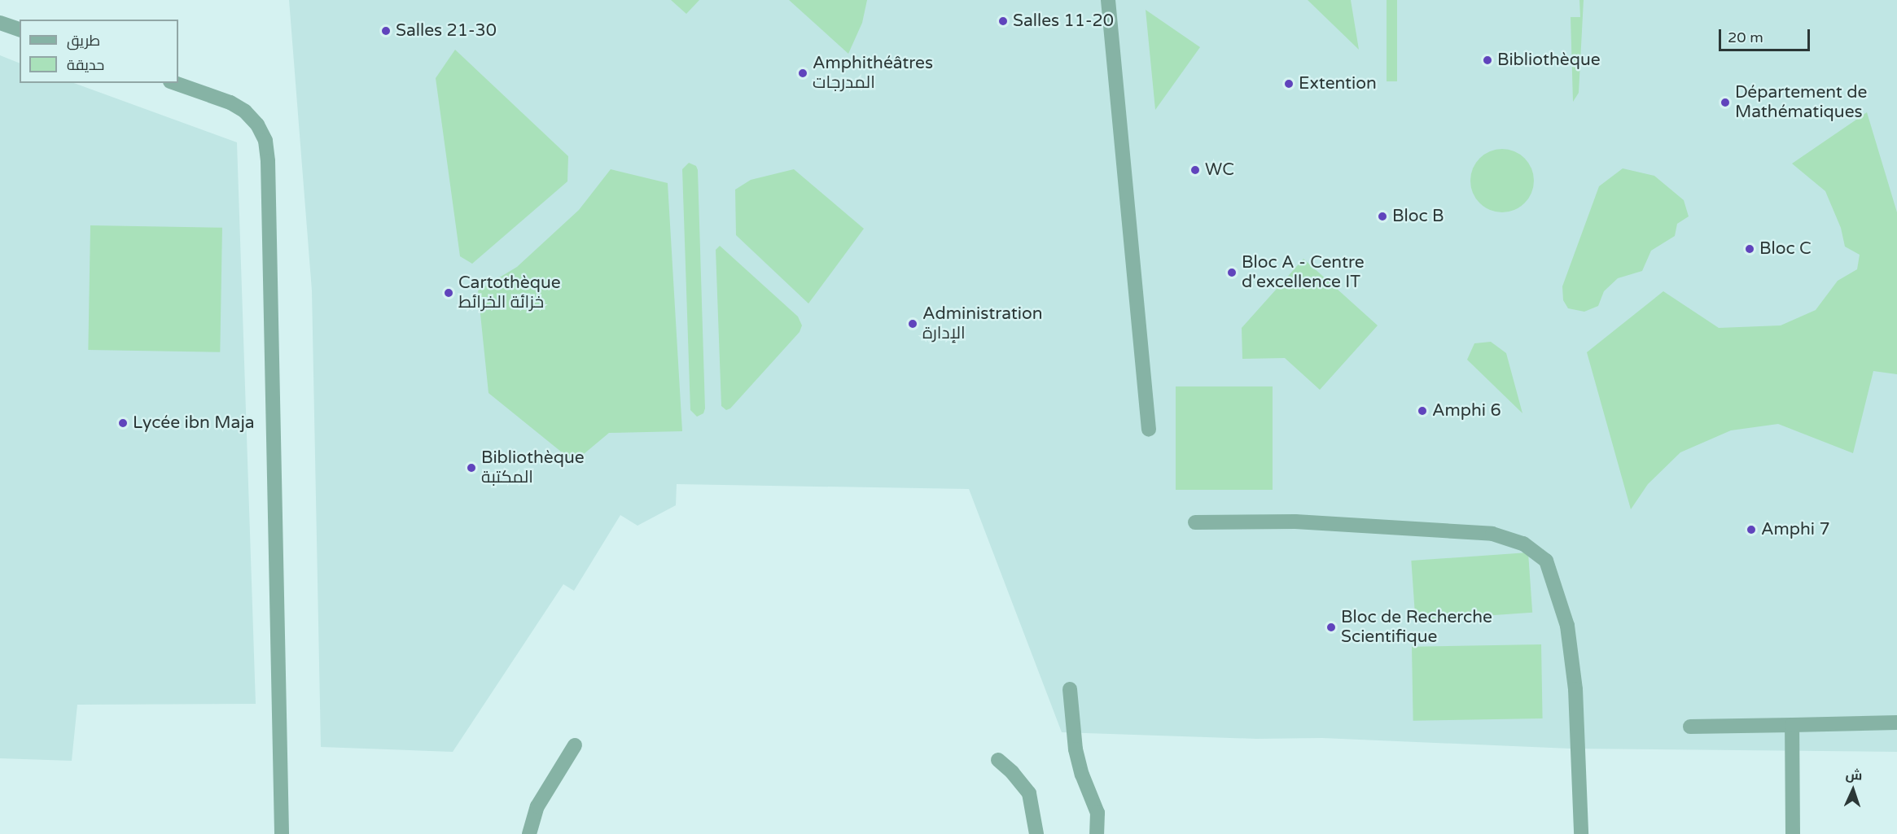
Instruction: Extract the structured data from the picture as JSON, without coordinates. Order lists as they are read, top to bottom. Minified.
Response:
{"places":["Salles 11-20","Salles 21-30","Bibliothèque","Amphithéâtres المدرجات","Extention","Département de Mathématiques","WC","Bloc B","Bloc C","Bloc A - Centre d'excellence IT","Cartothèque خزائة الخرائط","Administration الإدارة","Amphi 6","Lycée ibn Maja","Bibliothèque المكتبة","Amphi 7","Bloc de Recherche Scientifique"],"legend":["طريق","حديقة"],"scale_bar":"20 m","north":"top"}
